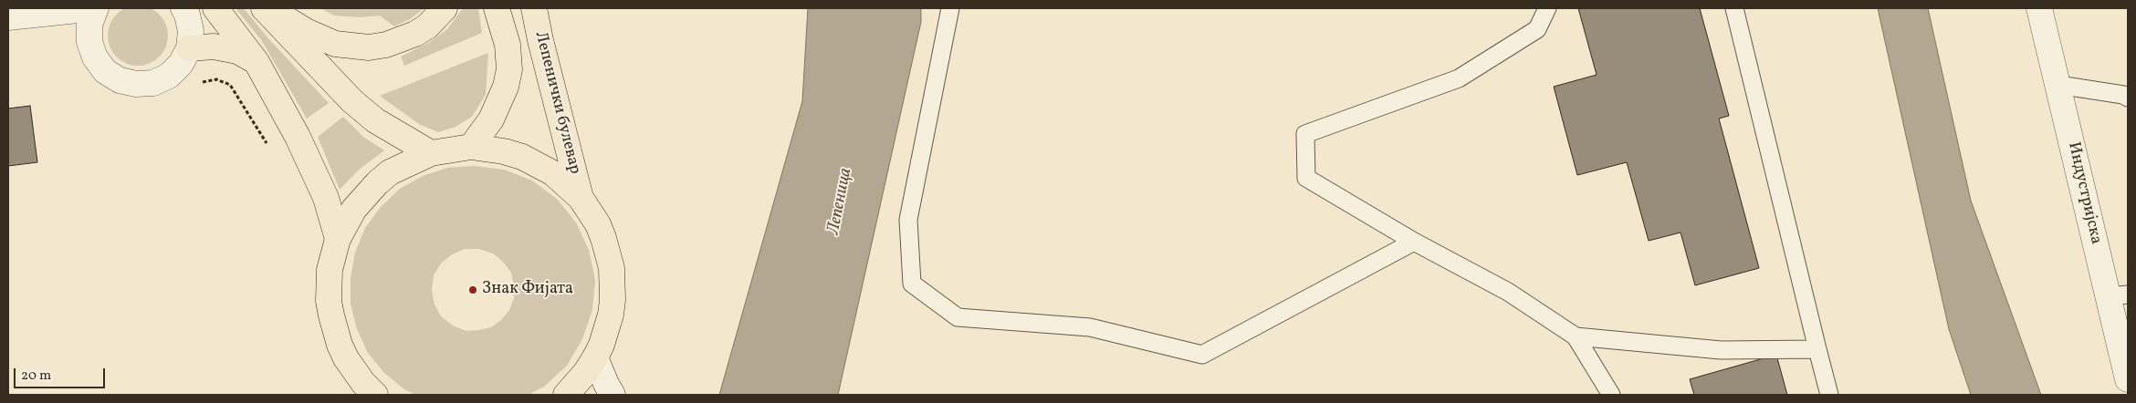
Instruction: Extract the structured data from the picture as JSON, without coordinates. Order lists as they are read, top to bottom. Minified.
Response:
{"streets":{"main road":["Лепенички булевар"],"street":["Индустријска"]},"water":["Лепеница"],"places":["Знак Фијата"],"scale_bar":"20 m"}
